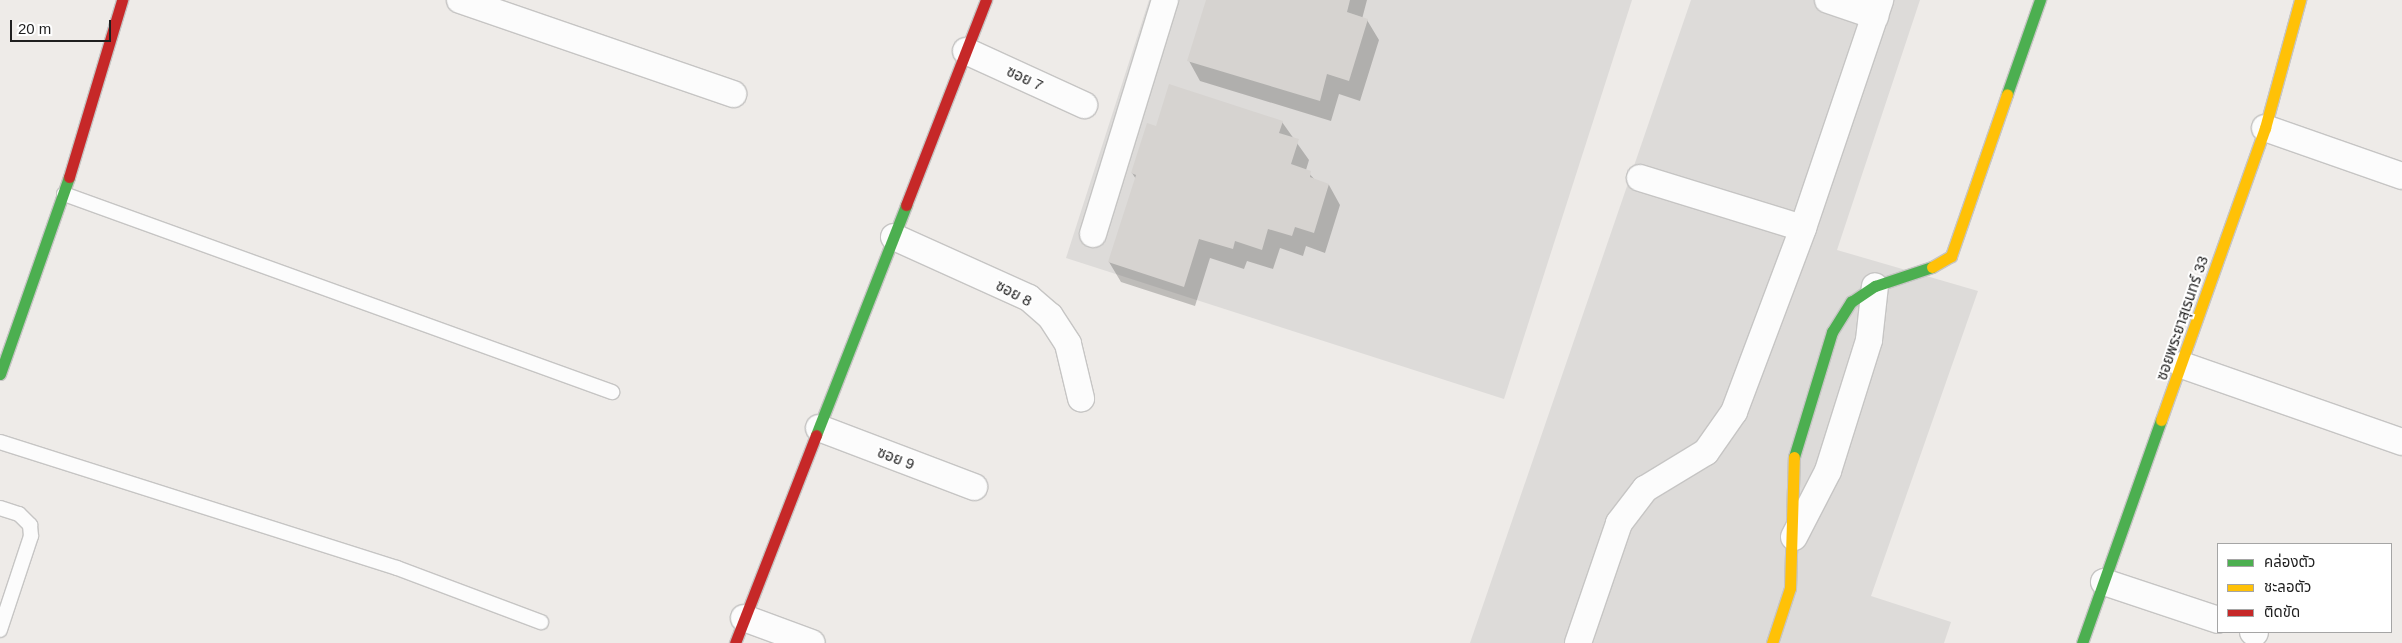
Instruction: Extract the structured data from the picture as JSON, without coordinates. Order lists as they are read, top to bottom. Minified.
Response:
{"streets":{"street":["ซอย 7","ซอย 8","ซอยพระยาสุเรนทร์ 33","ซอย 9"]},"legend":["คล่องตัว","ชะลอตัว","ติดขัด"],"scale_bar":"20 m"}
